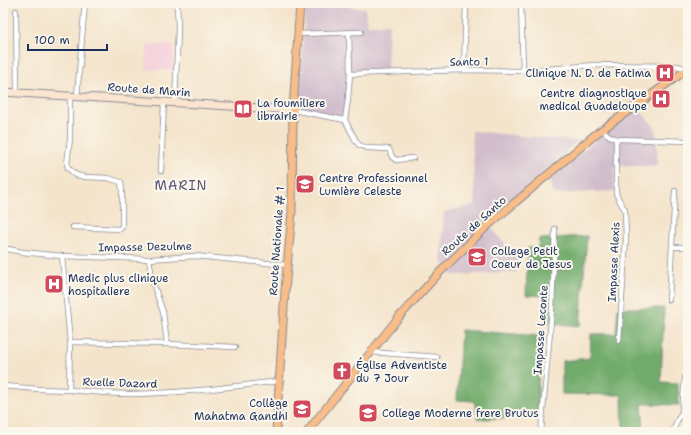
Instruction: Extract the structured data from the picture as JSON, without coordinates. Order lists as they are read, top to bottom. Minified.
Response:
{"streets":{"main road":["Route de Marin","Route de Santo","Route Nationale # 1"],"street":["Santo 1","Impasse Dezulme","Impasse Alexis","Impasse Leconte","Ruelle Dazard"]},"crossings":[["Santo 1","Route de Santo"],["Route de Marin","Route Nationale # 1"],["Route Nationale # 1","Impasse Dezulme"],["Route Nationale # 1","Ruelle Dazard"],["Impasse Dezulme","Ruelle Dazard"]],"districts":["MARIN"],"places":{"hospital":["Clinique N. D. de Fatima","Centre diagnostique medical Guadeloupe","Medic plus clinique hospitaliere"],"library":["La foumiliere librairie"],"school or university":["Centre Professionnel Lumière Celeste","College Petit Coeur de Jesus","Collège Mahatma Gandhi","College Moderne frere Brutus"],"church":["Église Adventiste du 7 Jour"]},"scale_bar":"100 m"}
